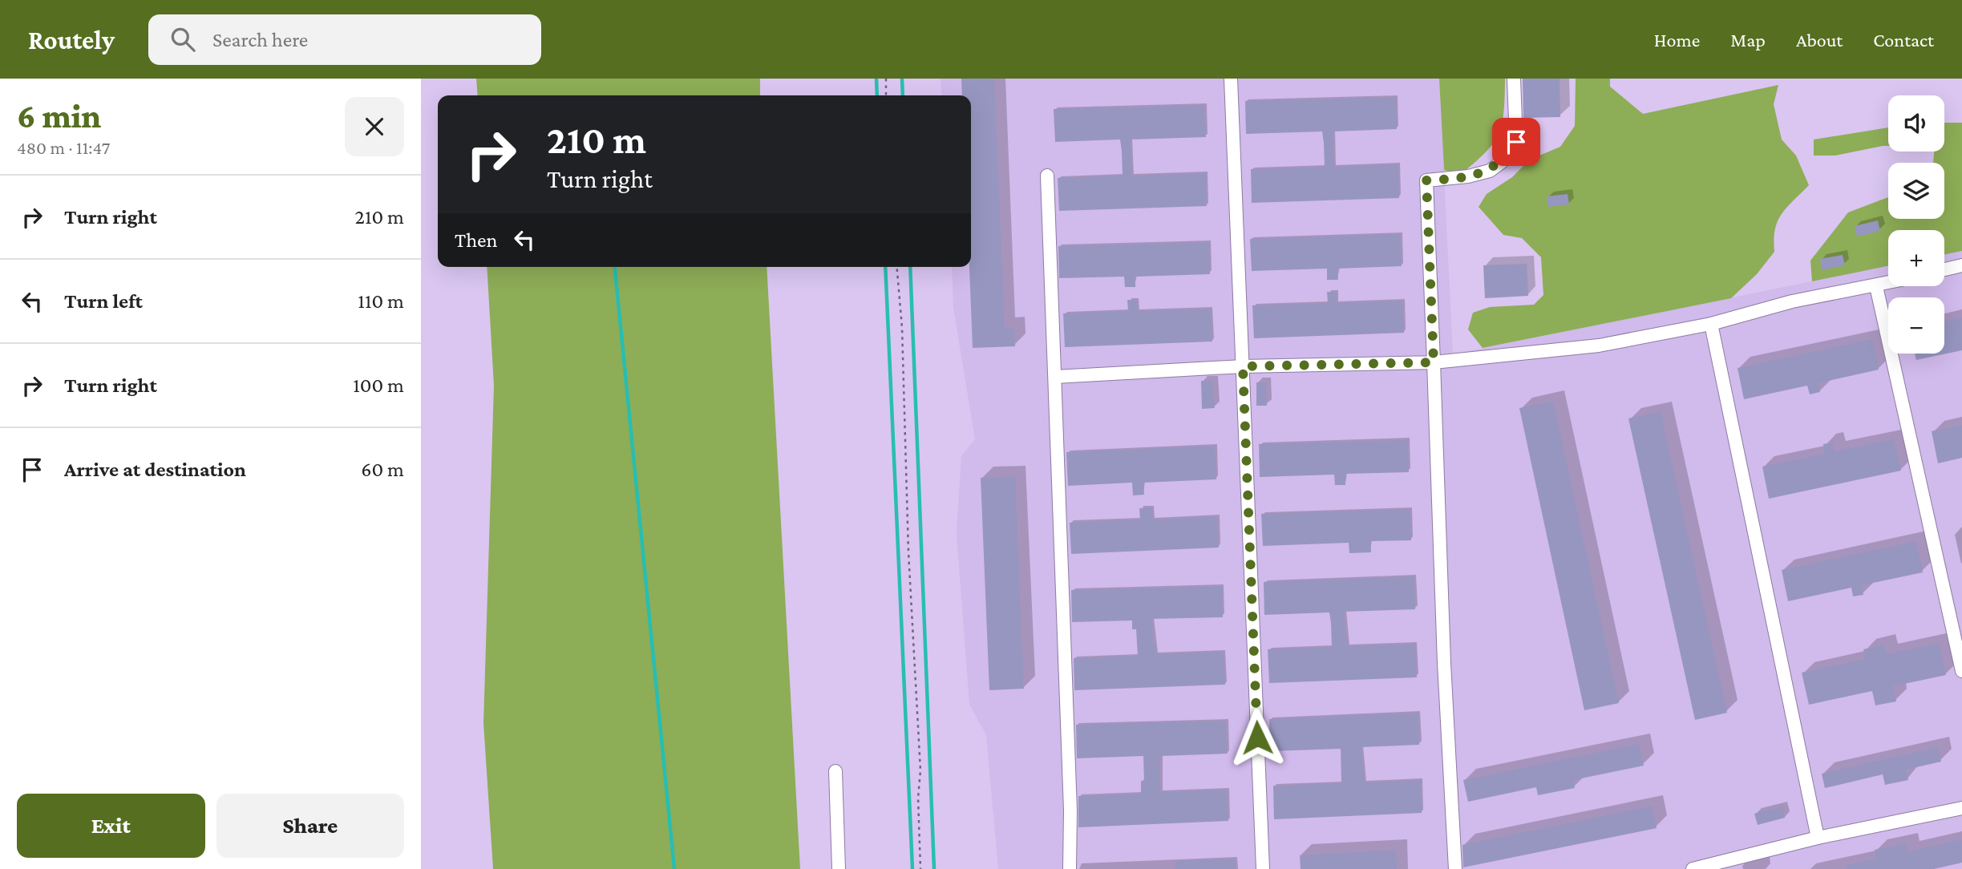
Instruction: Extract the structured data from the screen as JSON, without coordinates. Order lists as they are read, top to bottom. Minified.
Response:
{"page":{"header":"Routely","search":"Search here","nav":["Home","Map","About","Contact"],"heading":["6 min","480 m · 11:47"],"map_buttons":["+","−"],"turn":["210 m","Turn right"],"list":[{"name":"Turn right","value":"210 m"},{"name":"Turn left","value":"110 m"},{"name":"Turn right","value":"100 m"},{"name":"Arrive at destination","value":"60 m"}],"then":"Then","buttons":["Exit","Share"]}}
